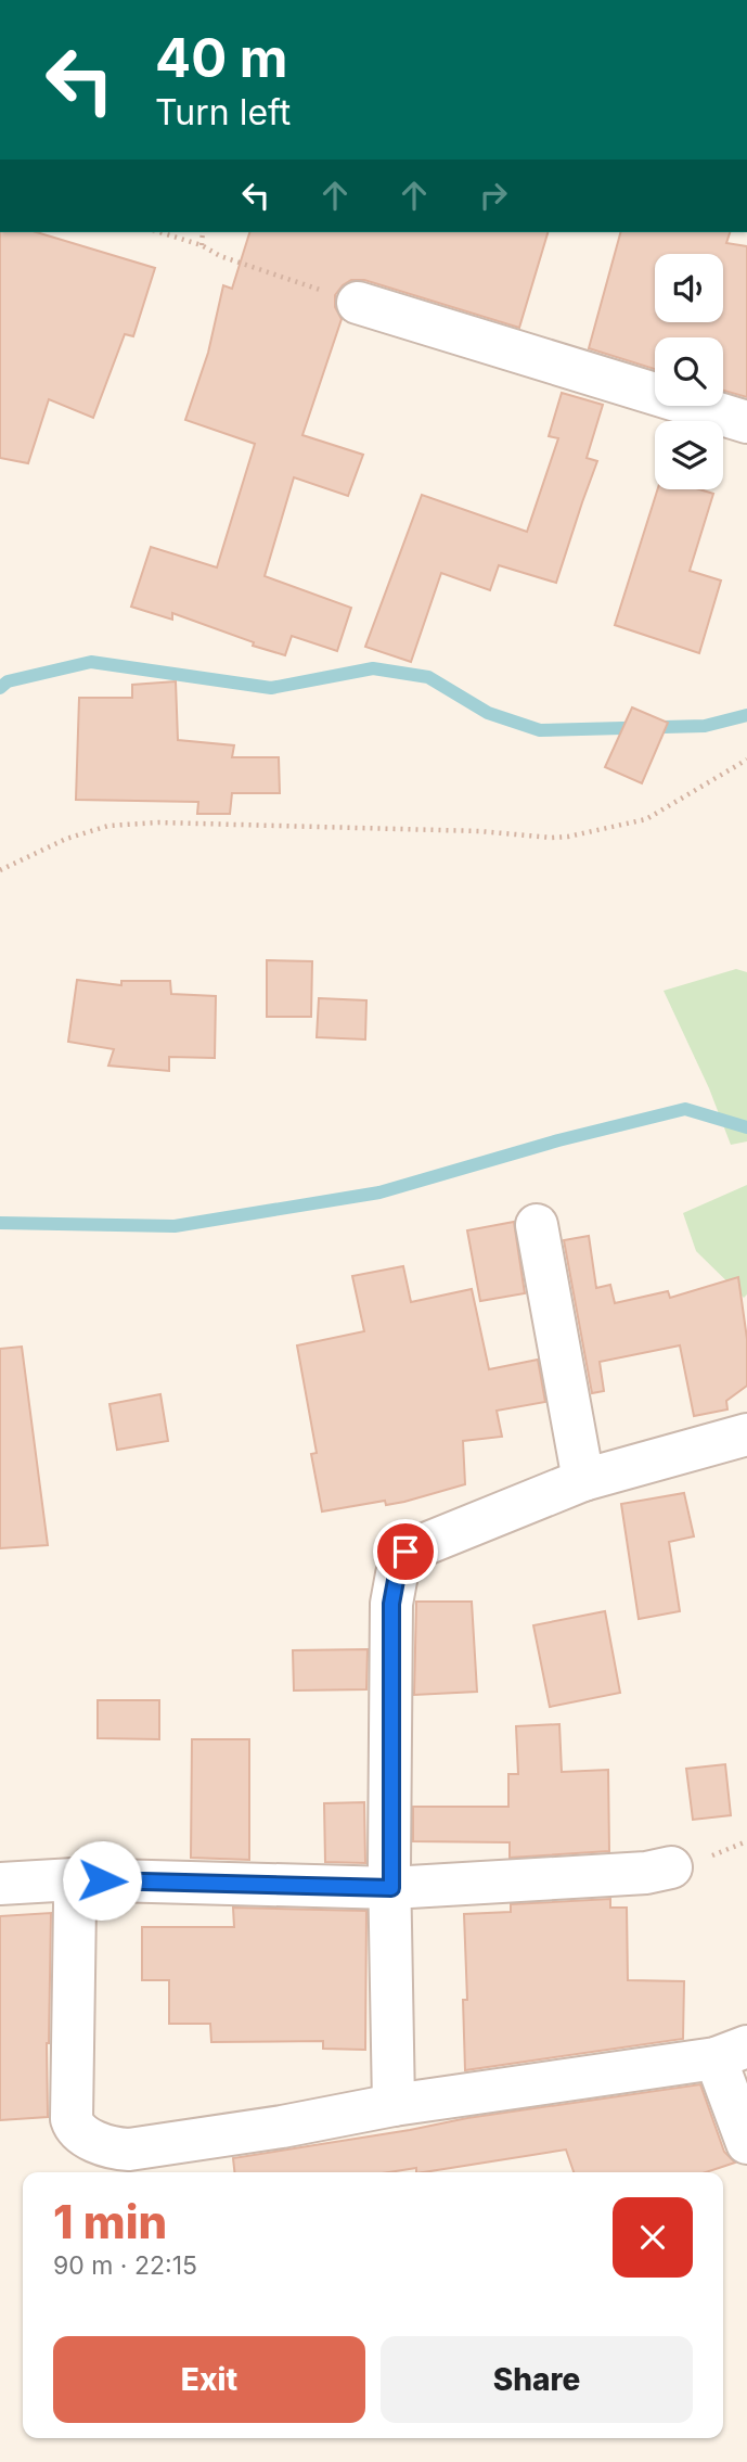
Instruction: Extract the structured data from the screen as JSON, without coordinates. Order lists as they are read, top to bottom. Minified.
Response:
{"page":{"turn":["40 m","Turn left"],"heading":["1 min","90 m · 22:15"],"buttons":["Exit","Share"]}}
